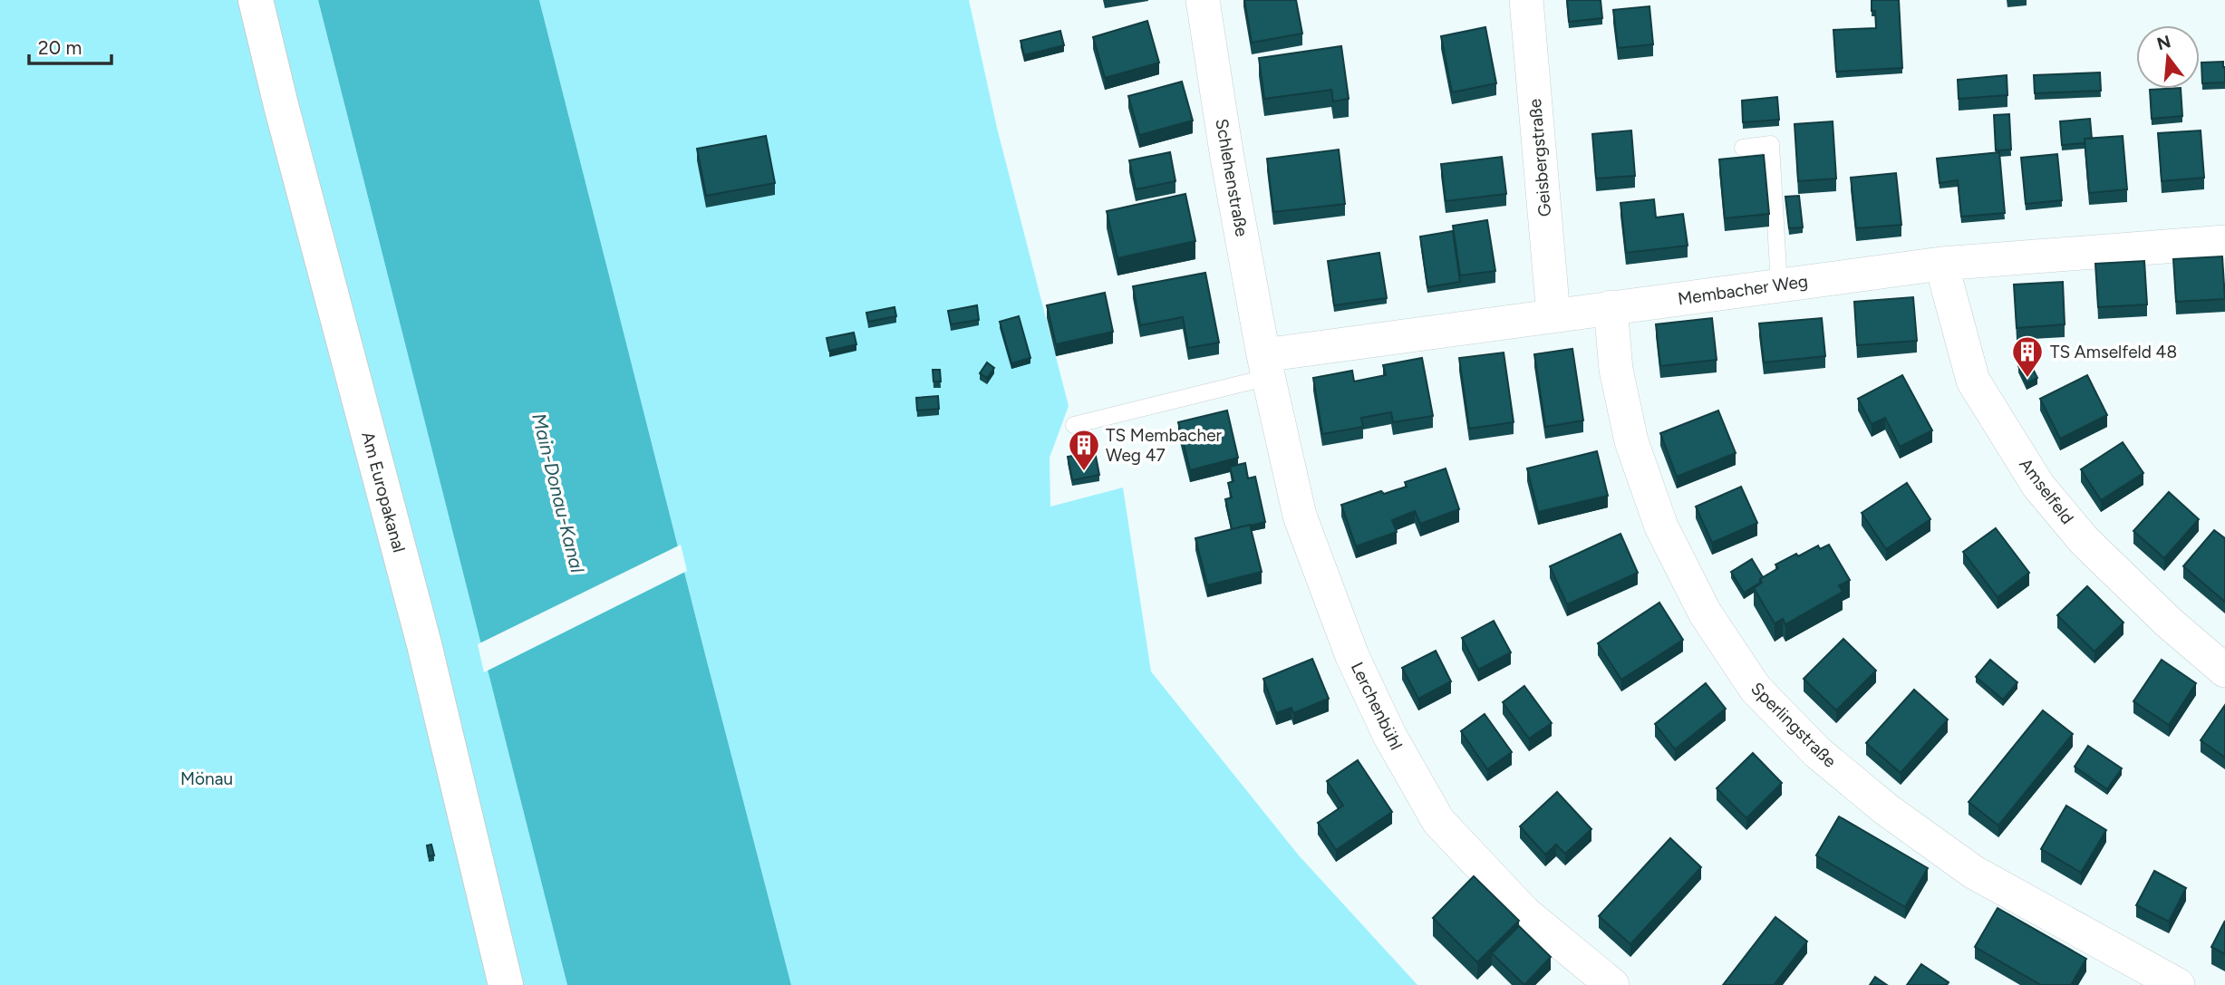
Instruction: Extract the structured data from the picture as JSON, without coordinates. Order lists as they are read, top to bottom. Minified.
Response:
{"streets":{"main road":["Am Europakanal"],"street":["Geisbergstraße","Schlehenstraße","Membacher Weg","Amselfeld","Lerchenbühl","Sperlingstraße"]},"crossings":[["Geisbergstraße","Membacher Weg"],["Schlehenstraße","Membacher Weg"],["Schlehenstraße","Lerchenbühl"],["Membacher Weg","Amselfeld"],["Membacher Weg","Lerchenbühl"],["Membacher Weg","Sperlingstraße"]],"water":["Main-Donau-Kanal"],"parks":["Mönau"],"places":{"building":["TS Amselfeld 48","TS Membacher Weg 47"]},"scale_bar":"20 m","north":"top"}
